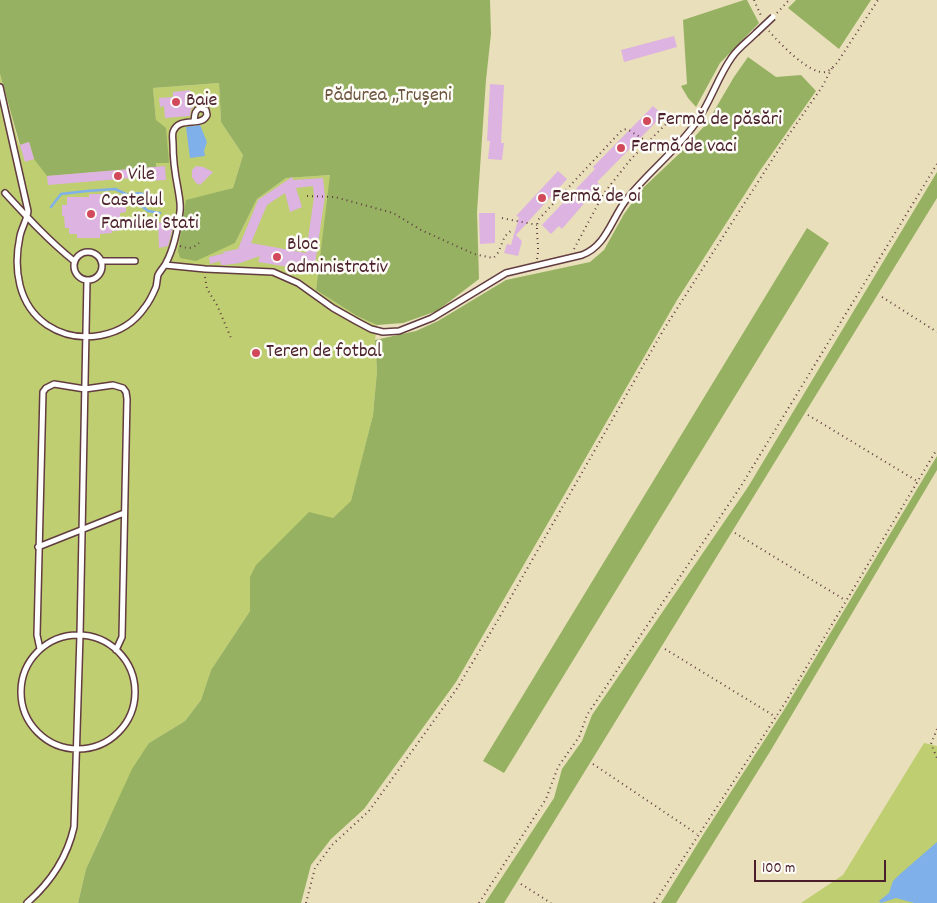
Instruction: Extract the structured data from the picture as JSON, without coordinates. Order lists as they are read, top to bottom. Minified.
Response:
{"parks":["Pădurea „Trușeni"],"places":["Baie","Fermă de păsări","Fermă de vaci","Vile","Fermă de oi","Castelul Familiei Stati","Bloc administrativ","Teren de fotbal"],"scale_bar":"100 m"}
